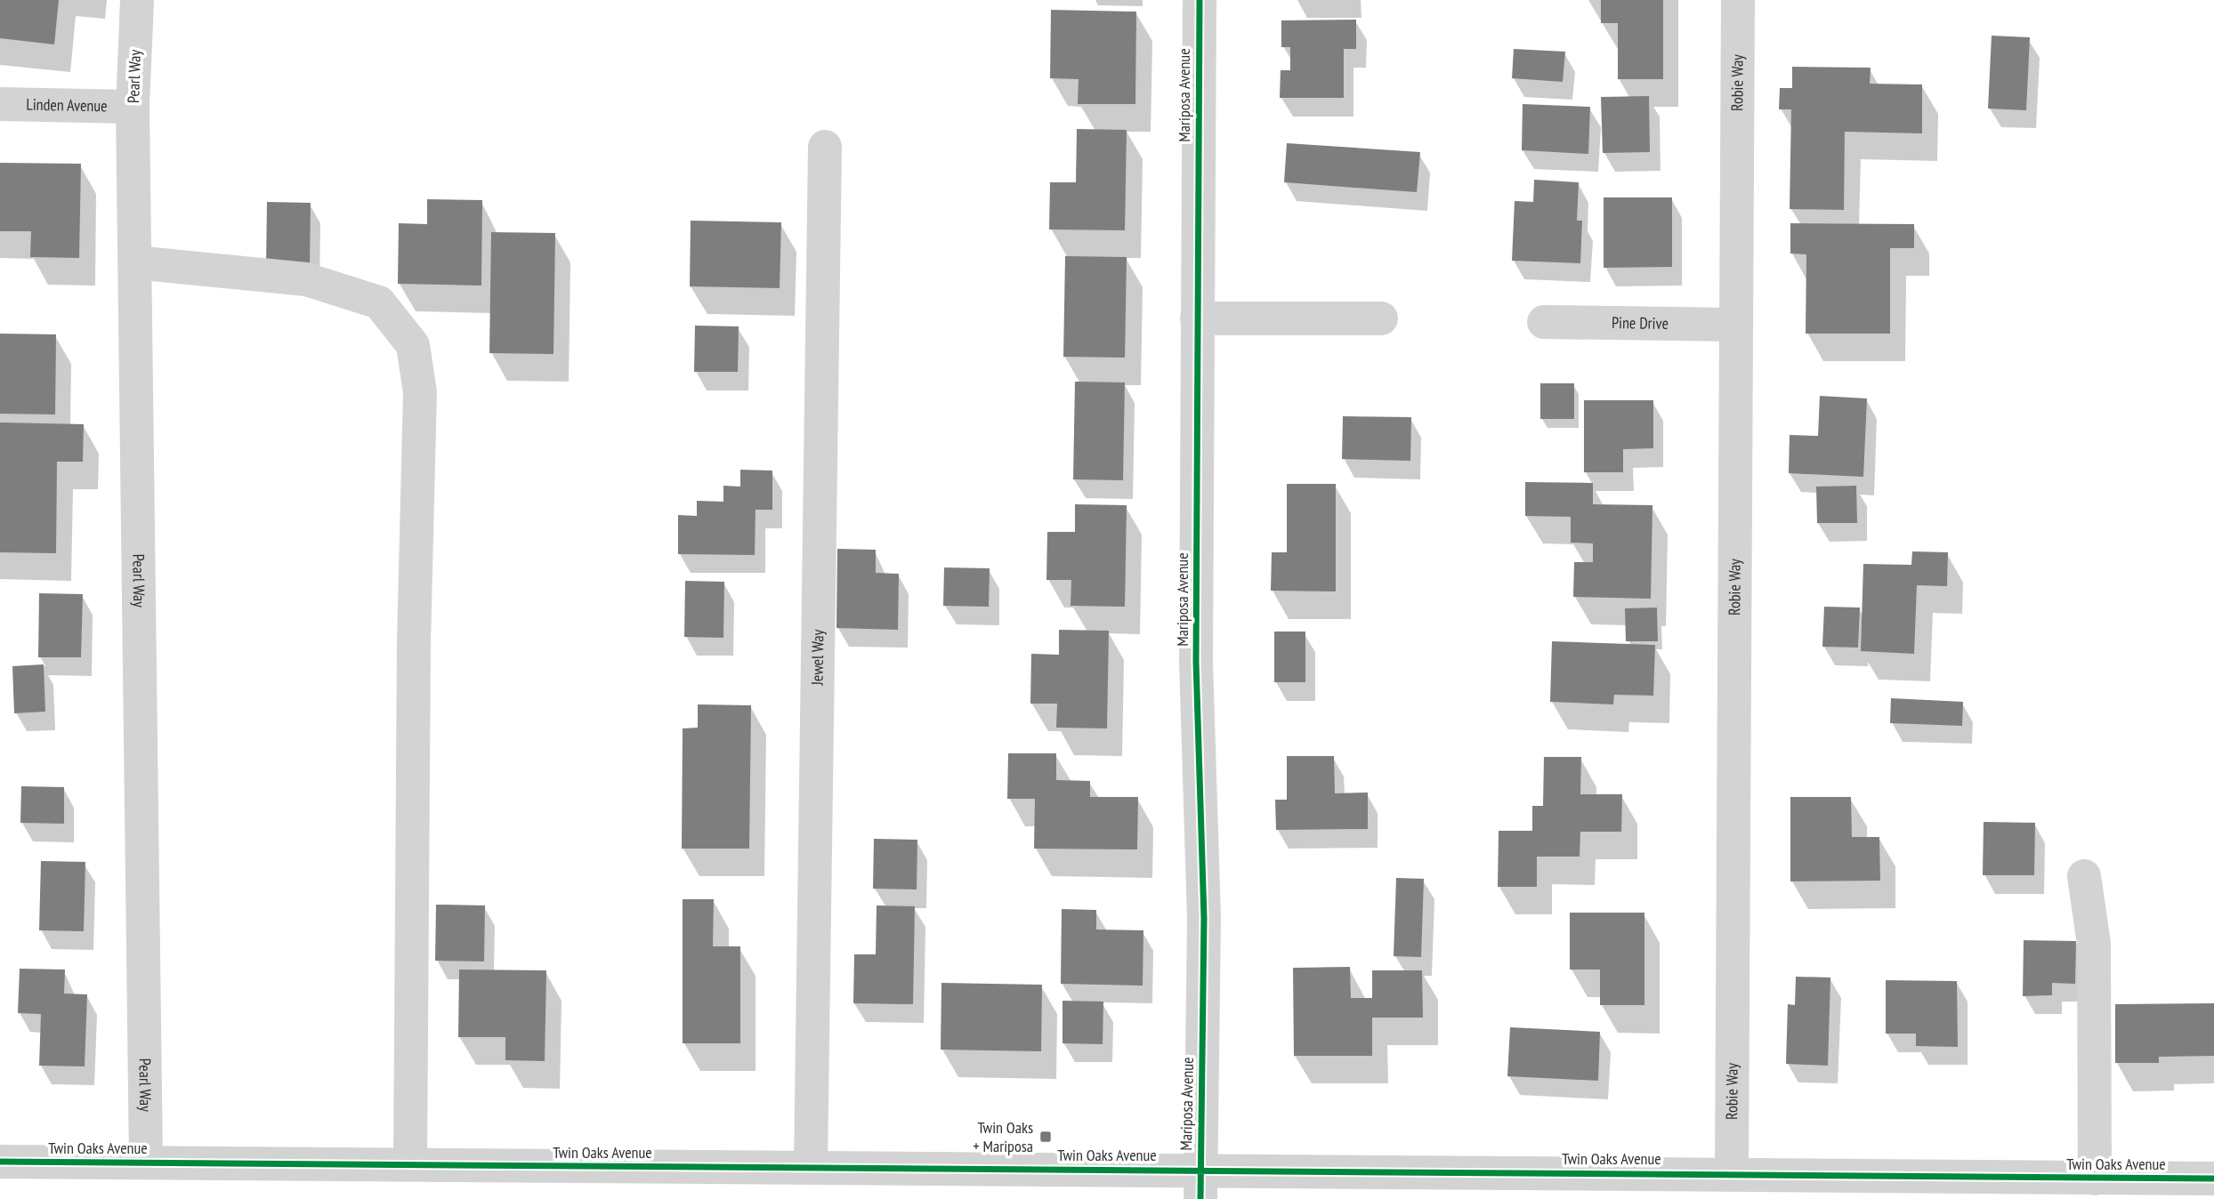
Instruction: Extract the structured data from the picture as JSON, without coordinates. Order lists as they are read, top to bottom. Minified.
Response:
{"streets":{"street":["Pearl Way","Robie Way","Mariposa Avenue","Linden Avenue","Pine Drive","Jewel Way","Twin Oaks Avenue"]},"crossings":[["Pearl Way","Linden Avenue"],["Pearl Way","Twin Oaks Avenue"],["Robie Way","Pine Drive"],["Robie Way","Twin Oaks Avenue"],["Mariposa Avenue","Twin Oaks Avenue"],["Jewel Way","Twin Oaks Avenue"]],"places":{"transit":["Twin Oaks + Mariposa"]}}
